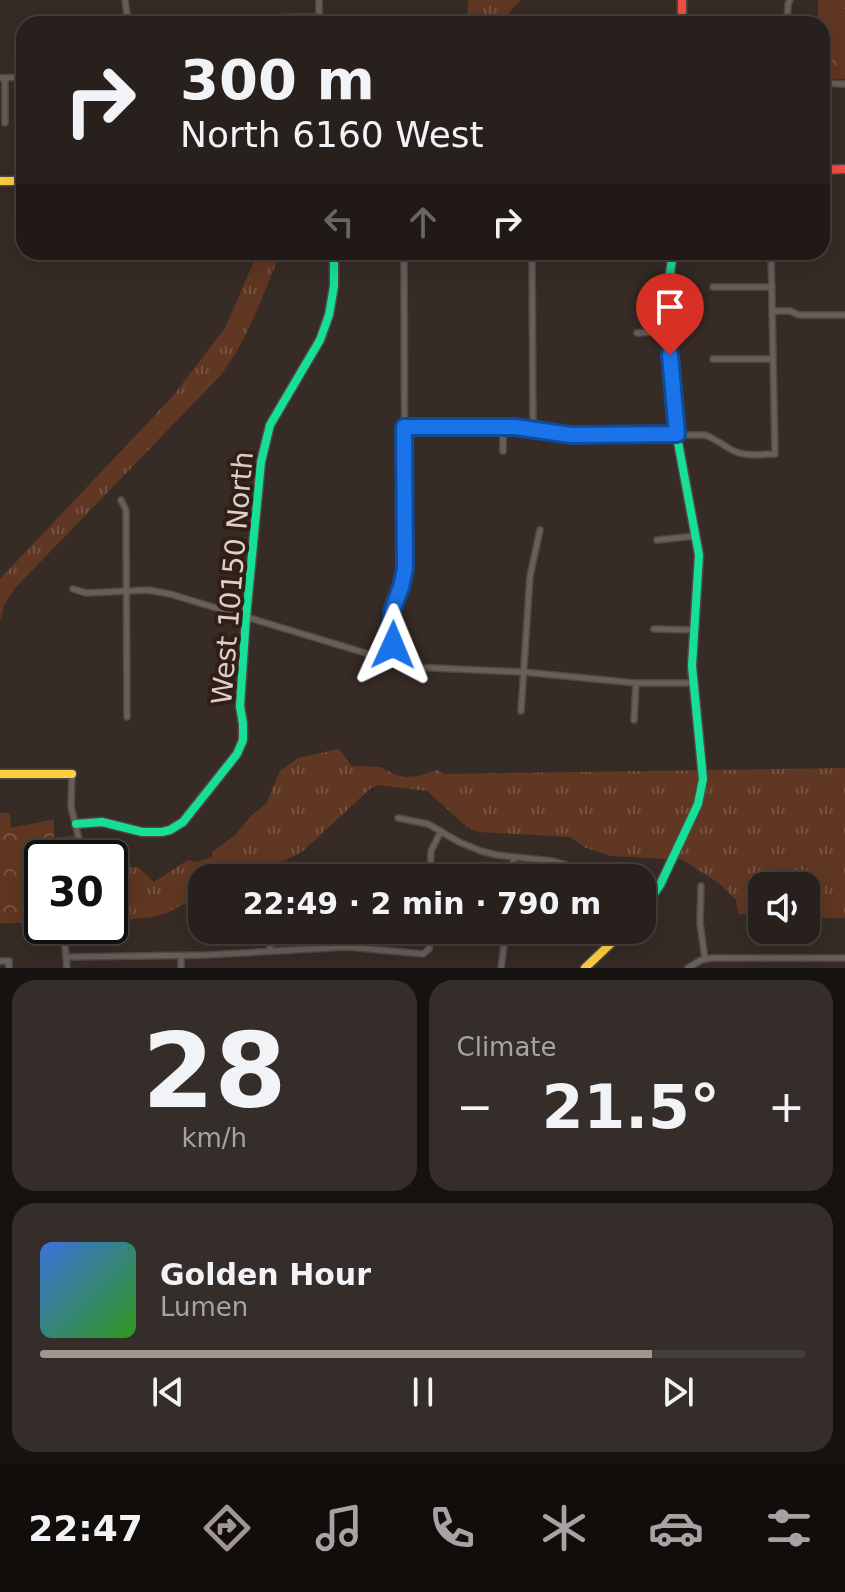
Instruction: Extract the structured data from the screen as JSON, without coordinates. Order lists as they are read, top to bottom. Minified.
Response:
{"streets":{"street":["West 10150 North"]},"page":{"turn":["300 m","North 6160 West"],"limit":"30","trip":"22:49 · 2 min · 790 m","tile":[["28","km/h"],"Climate"],"heat":["−","21.5°","+"],"song":["Golden Hour","Lumen"],"tabs":"22:47"}}
